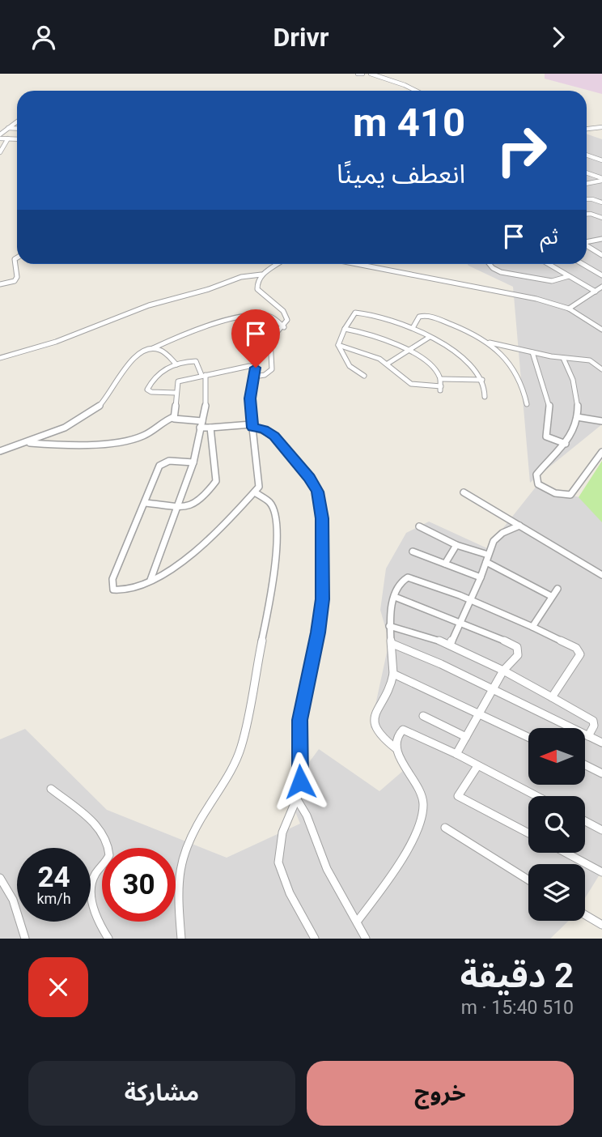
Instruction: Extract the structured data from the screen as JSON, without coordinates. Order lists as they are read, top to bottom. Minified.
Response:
{"north":"left","page":{"header":"Drivr","turn":["410 m","انعطف يمينًا"],"then":"ثم","speed":"24 km/h","limit":"30","heading":["2 دقيقة","510 m · 15:40"],"buttons":["خروج","مشاركة"]}}
